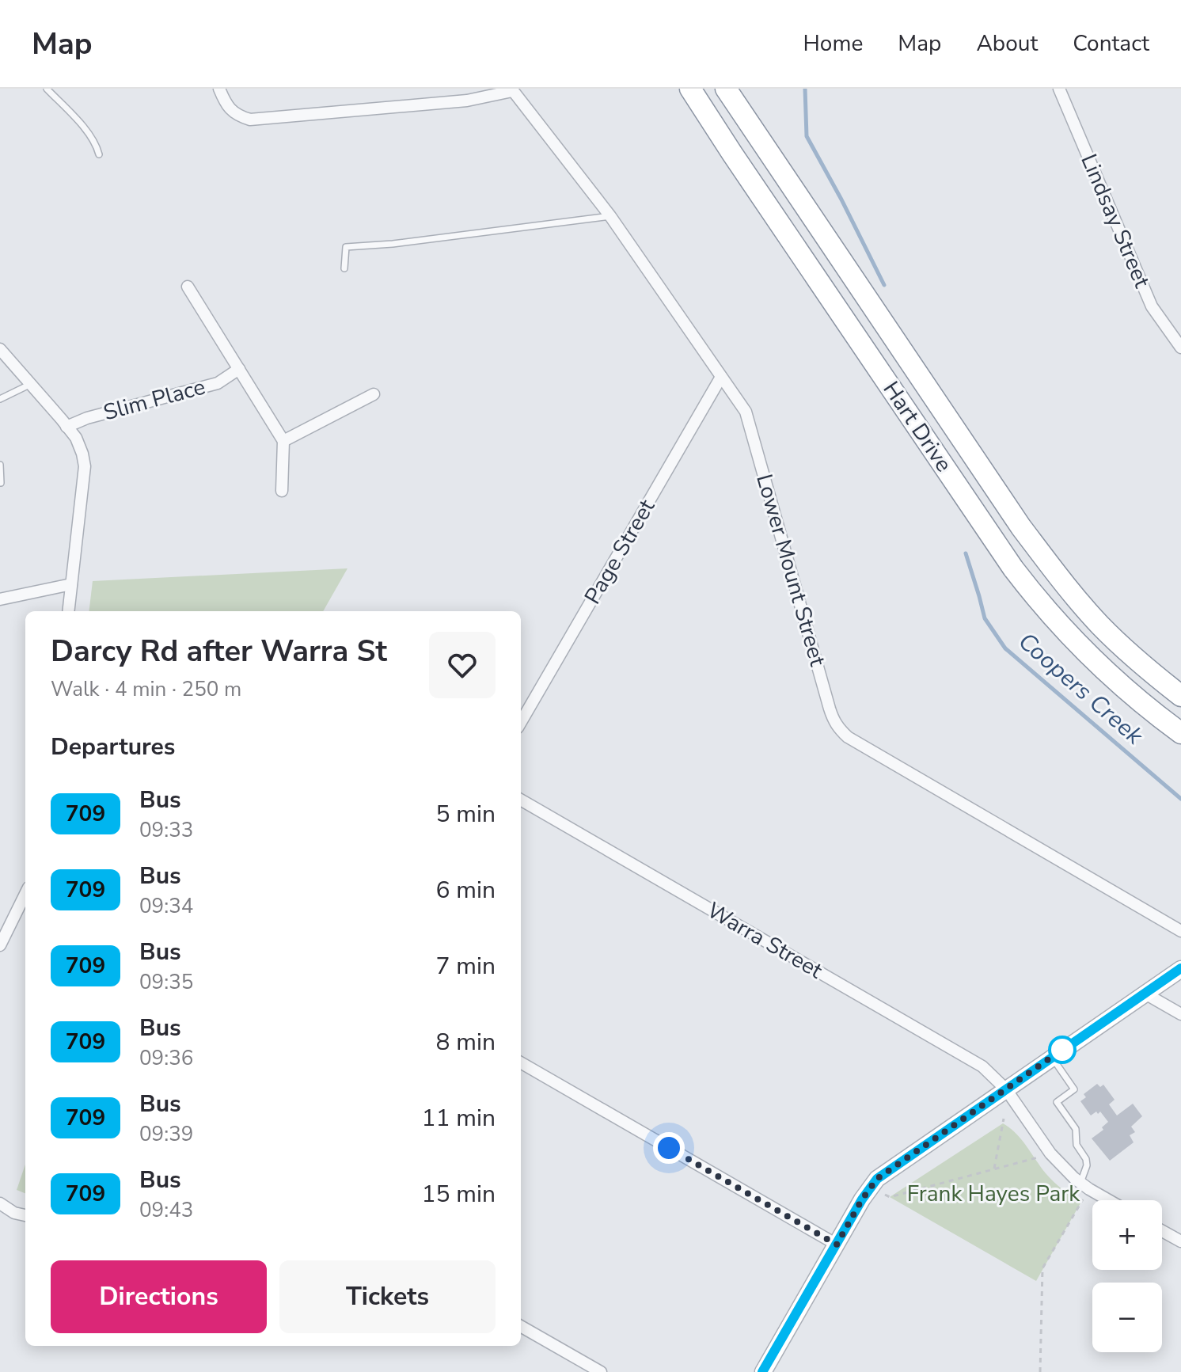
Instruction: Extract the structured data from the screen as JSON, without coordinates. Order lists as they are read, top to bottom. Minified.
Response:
{"streets":{"highway":["Hart Drive"],"street":["Lindsay Street","Slim Place","Page Street","Lower Mount Street","Warra Street"]},"crossings":[["Page Street","Lower Mount Street"]],"water":["Coopers Creek"],"parks":["Frank Hayes Park"],"lines":["bus line 709"],"page":{"header":"Map","nav":["Home","Map","About","Contact"],"heading":[["Darcy Rd after Warra St","Walk · 4 min · 250 m"],"Departures"],"list":[{"mark":"709","name":"Bus","note":"09:33","value":"5 min"},{"mark":"709","name":"Bus","note":"09:34","value":"6 min"},{"mark":"709","name":"Bus","note":"09:35","value":"7 min"},{"mark":"709","name":"Bus","note":"09:36","value":"8 min"},{"mark":"709","name":"Bus","note":"09:39","value":"11 min"},{"mark":"709","name":"Bus","note":"09:43","value":"15 min"}],"map_buttons":["+","−"],"buttons":["Directions","Tickets"]}}
